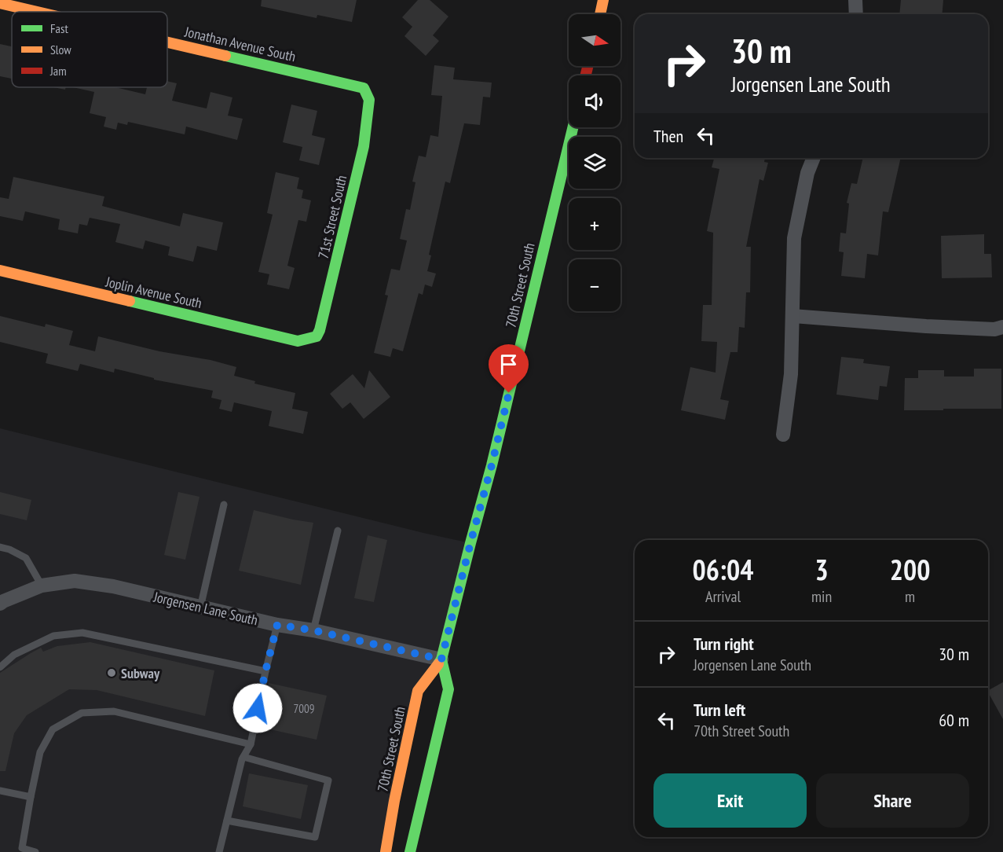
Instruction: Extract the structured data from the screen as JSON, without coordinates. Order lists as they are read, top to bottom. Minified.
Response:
{"streets":{"main road":["Jonathan Avenue South","71st Street South","70th Street South","Joplin Avenue South"],"street":["Jorgensen Lane South"]},"crossings":[["Jonathan Avenue South","71st Street South"],["71st Street South","Joplin Avenue South"],["70th Street South","Jorgensen Lane South"]],"places":["Subway"],"house_numbers":["7009"],"legend":["Fast","Slow","Jam"],"north":"right","page":{"map_buttons":["+","−"],"turn":["30 m","Jorgensen Lane South"],"then":"Then","eta":["06:04","Arrival","3","min","200","m"],"list":[{"name":"Turn right","note":"Jorgensen Lane South","value":"30 m"},{"name":"Turn left","note":"70th Street South","value":"60 m"}],"buttons":["Exit","Share"]}}
